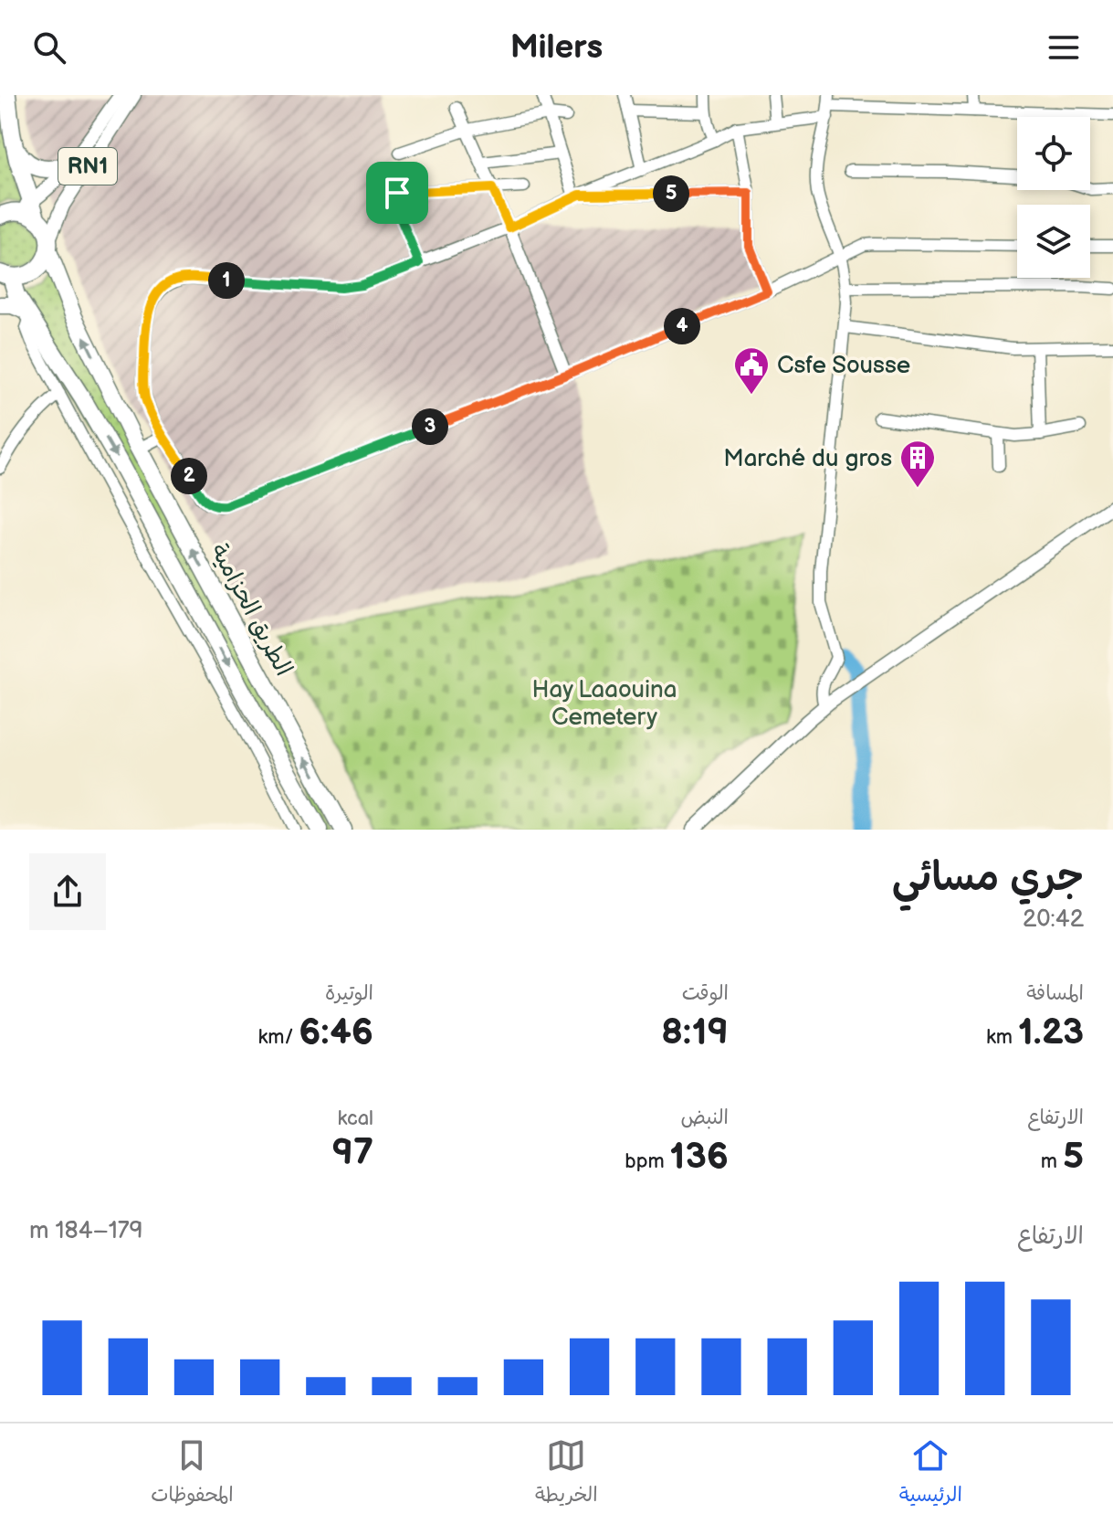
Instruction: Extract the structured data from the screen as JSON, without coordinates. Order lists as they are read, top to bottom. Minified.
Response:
{"streets":{"highway":["RN1","الطريق الحزامية"]},"crossings":[["RN1","الطريق الحزامية"]],"parks":["Hay Laaouina Cemetery"],"places":{"public building":["Csfe Sousse"],"building":["Marché du gros"]},"page":{"header":"Milers","pins":["5","1","4","3","2"],"heading":["جري مسائي","20:42"],"stats":[["المسافة","1.23 km"],["الوقت","8:19"],["الوتيرة","6:46 /km"],["الارتفاع","5 m"],["النبض","136 bpm"],["kcal","97"]],"chart":["الارتفاع","179–184 m"],"tabs":["الرئيسية","الخريطة","المحفوظات"]}}
